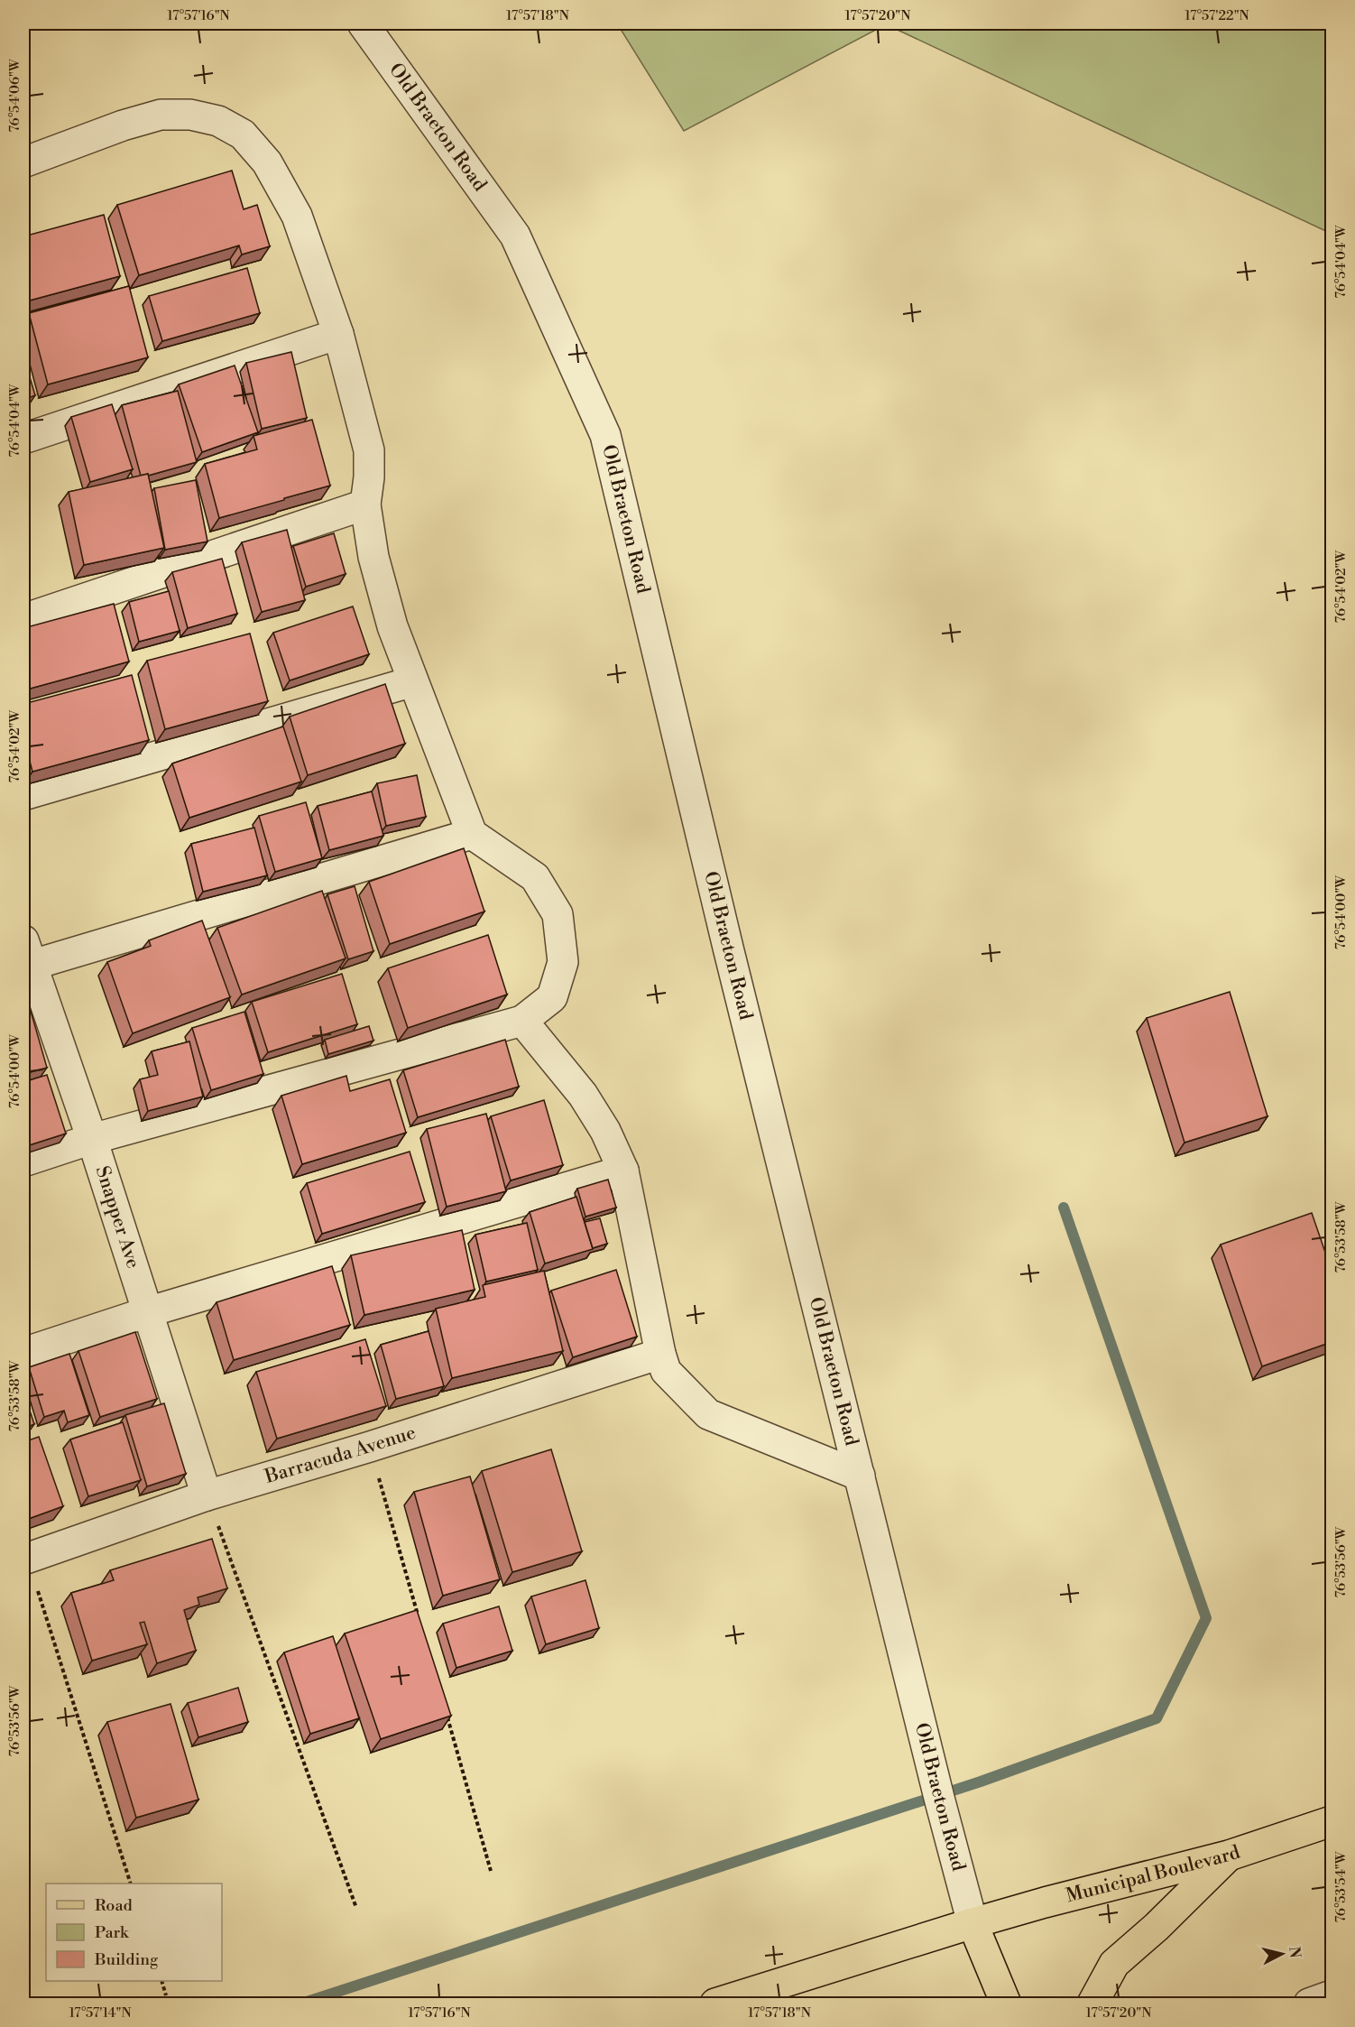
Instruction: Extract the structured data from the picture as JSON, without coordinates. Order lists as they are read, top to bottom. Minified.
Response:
{"streets":{"main road":["Municipal Boulevard"],"street":["Old Braeton Road","Snapper Ave","Barracuda Avenue"]},"crossings":[["Old Braeton Road","Municipal Boulevard"],["Snapper Ave","Barracuda Avenue"]],"legend":["Road","Park","Building"],"north":"right","coordinates":["17°57'16\"N","17°57'18\"N","17°57'20\"N","17°57'22\"N","76°54'06\"W","76°54'04\"W","76°54'02\"W","76°54'00\"W","76°53'58\"W","76°53'56\"W","76°53'54\"W","17°57'14\"N"]}
